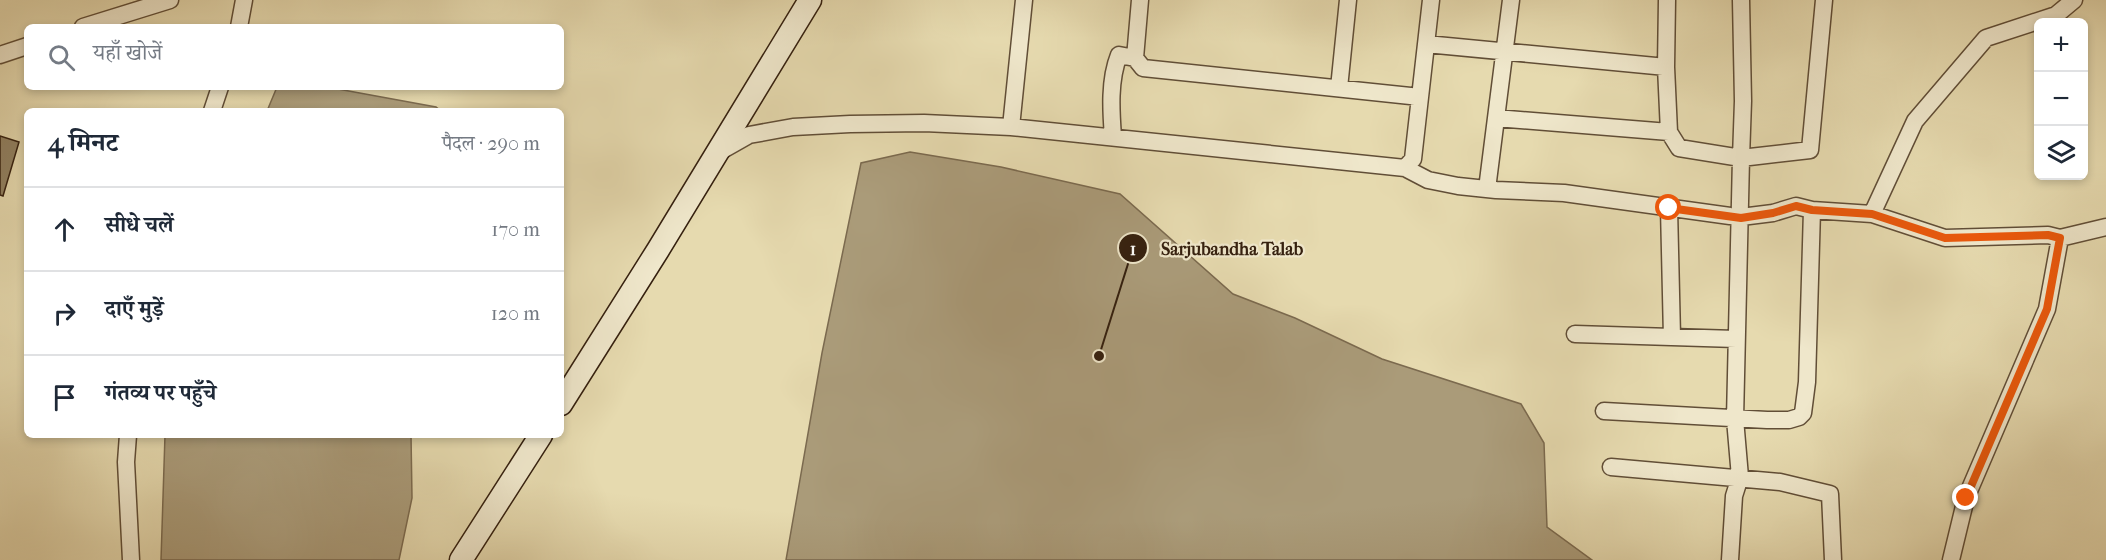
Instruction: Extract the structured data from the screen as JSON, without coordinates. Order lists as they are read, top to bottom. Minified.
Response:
{"places":["Sarjubandha Talab"],"page":{"map_buttons":["+","−"],"search":"यहाँ खोजें","heading":["4 मिनट","पैदल · 290 m"],"list":[["सीधे चलें","170 m"],["दाएँ मुड़ें","120 m"],"गंतव्य पर पहुँचे"]}}
